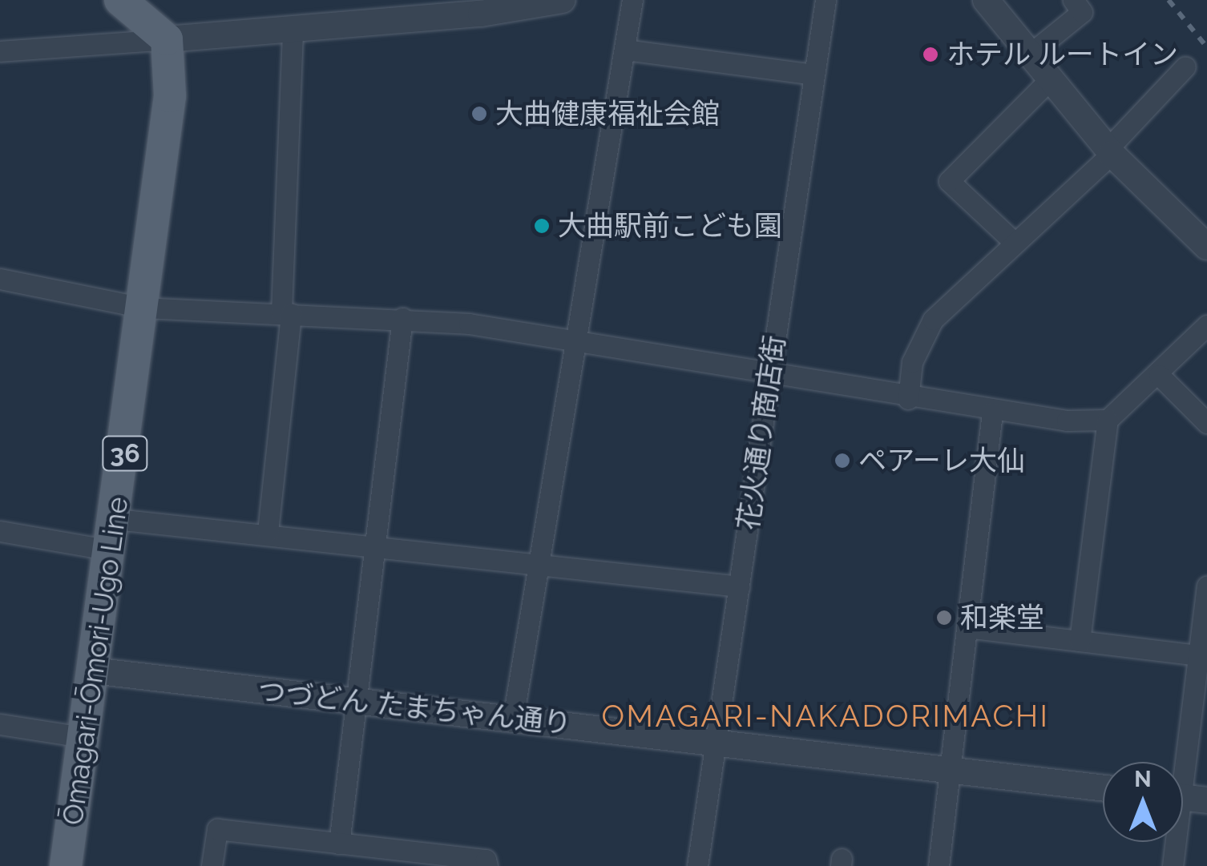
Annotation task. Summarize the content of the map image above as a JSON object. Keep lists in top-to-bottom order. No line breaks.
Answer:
{"streets":{"main road":["36","Ōmagari-Ōmori-Ugo Line"],"street":["花火通り商店街","つづどん たまちゃん通り"]},"crossings":[["花火通り商店街","つづどん たまちゃん通り"],["Ōmagari-Ōmori-Ugo Line","つづどん たまちゃん通り"]],"districts":["OMAGARI-NAKADORIMACHI"],"places":["ホテル ルートイン","大曲健康福祉会館","大曲駅前こども園","ペアーレ大仙","和楽堂"],"north":"top"}
